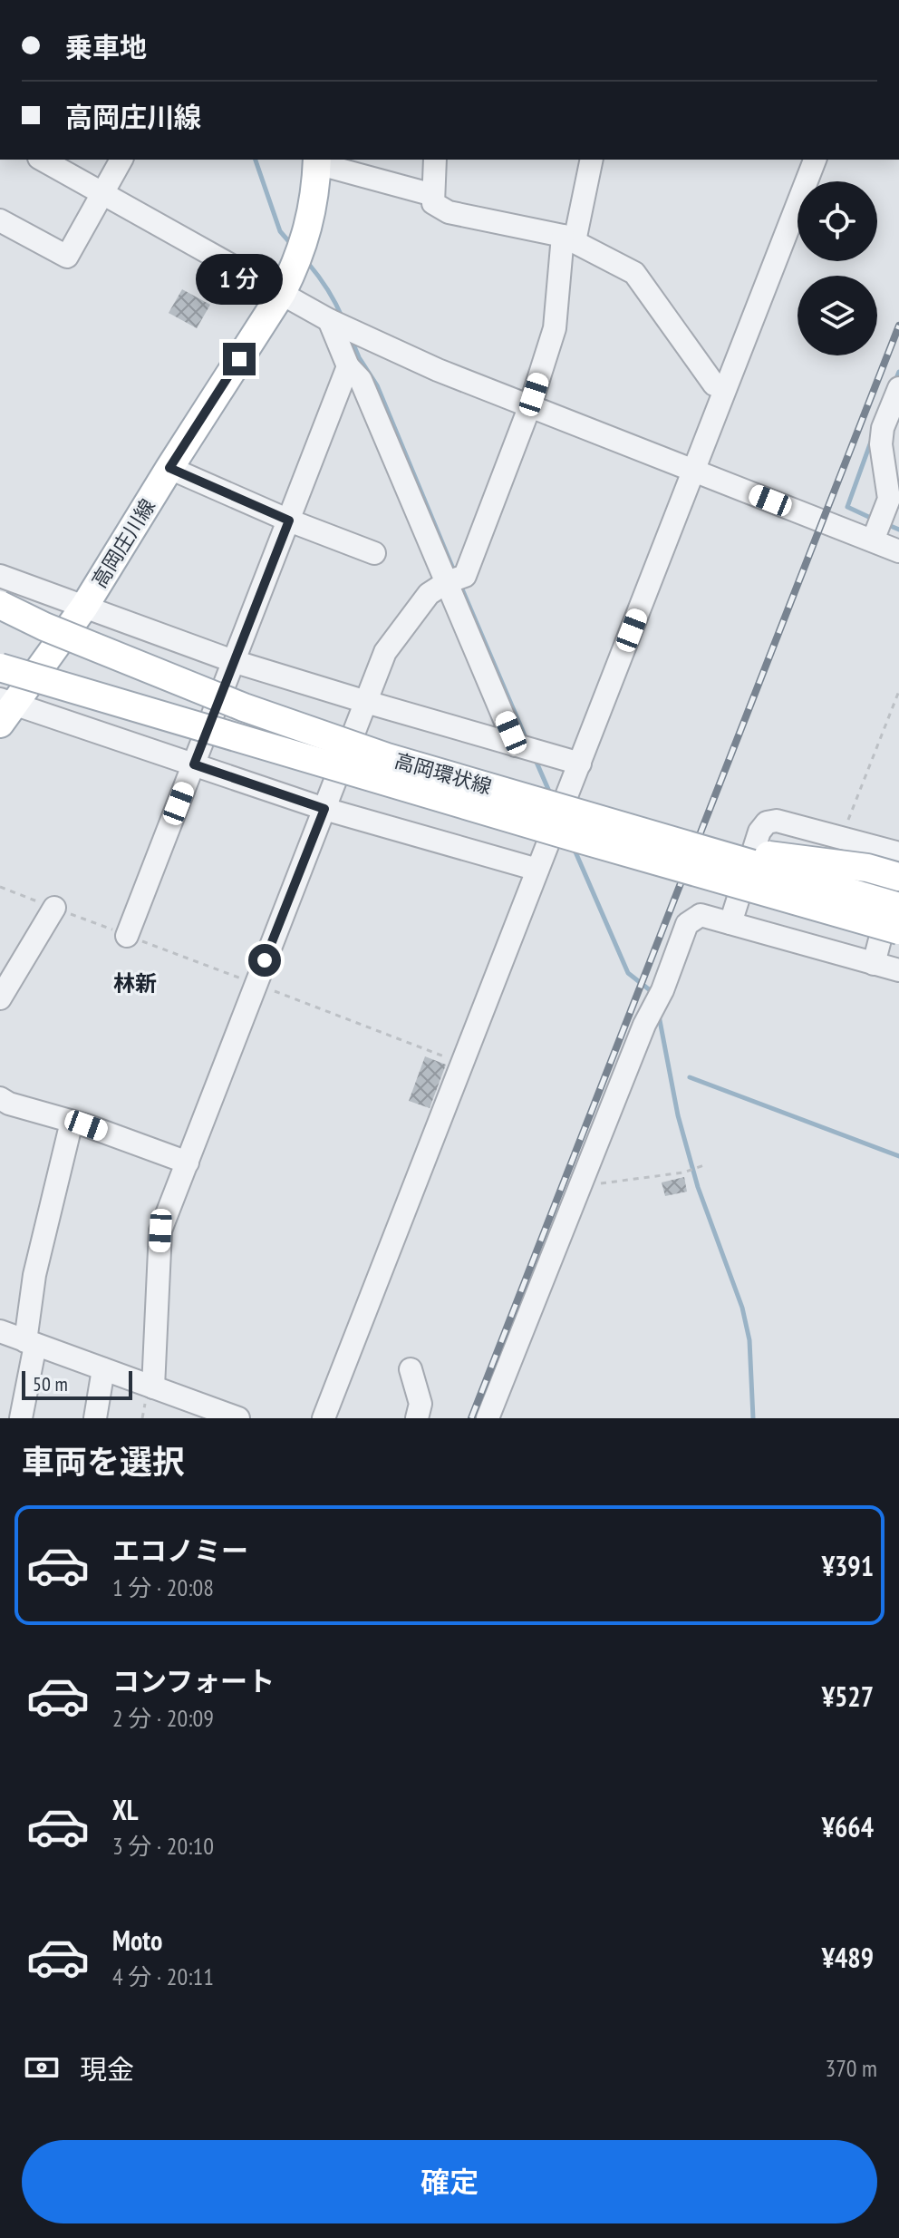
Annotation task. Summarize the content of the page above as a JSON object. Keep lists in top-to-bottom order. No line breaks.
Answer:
{"streets":{"main road":["高岡庄川線","高岡環状線"]},"districts":["林新"],"scale_bar":"50 m","page":{"banner":["乗車地","高岡庄川線"],"bubble":"1 分","scale":"50 m","heading":"車両を選択","list":[{"name":"エコノミー","note":"1 分 · 20:08","value":"¥391"},{"name":"コンフォート","note":"2 分 · 20:09","value":"¥527"},{"name":"XL","note":"3 分 · 20:10","value":"¥664"},{"name":"Moto","note":"4 分 · 20:11","value":"¥489"}],"pay":["現金","370 m"],"buttons":"確定"}}
